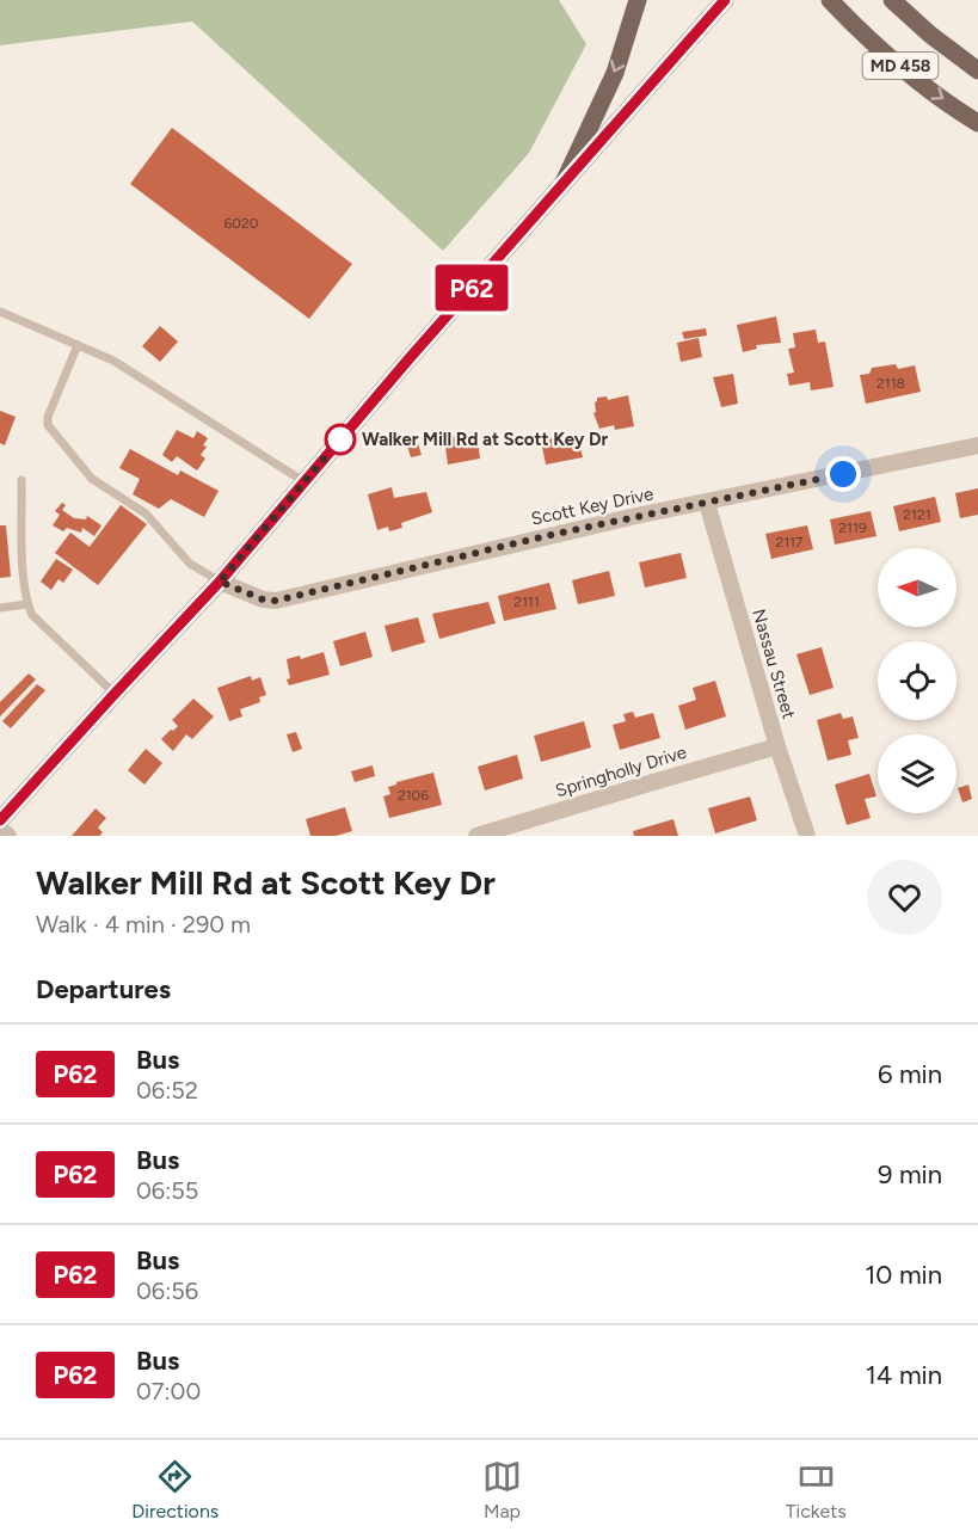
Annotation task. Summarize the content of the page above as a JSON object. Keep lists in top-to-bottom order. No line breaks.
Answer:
{"streets":{"main road":["MD 458"],"street":["Scott Key Drive","Nassau Street","Springholly Drive"]},"crossings":[["Scott Key Drive","Nassau Street"],["Nassau Street","Springholly Drive"]],"places":["Walker Mill Rd at Scott Key Dr"],"lines":["bus line P62"],"house_numbers":["6020","2118","2121","2119","2117","2111","2106"],"north":"left","page":{"on_map":"P62","heading":[["Walker Mill Rd at Scott Key Dr","Walk · 4 min · 290 m"],"Departures"],"list":[{"mark":"P62","name":"Bus","note":"06:52","value":"6 min"},{"mark":"P62","name":"Bus","note":"06:55","value":"9 min"},{"mark":"P62","name":"Bus","note":"06:56","value":"10 min"},{"mark":"P62","name":"Bus","note":"07:00","value":"14 min"}],"tabs":["Directions","Map","Tickets"]}}
